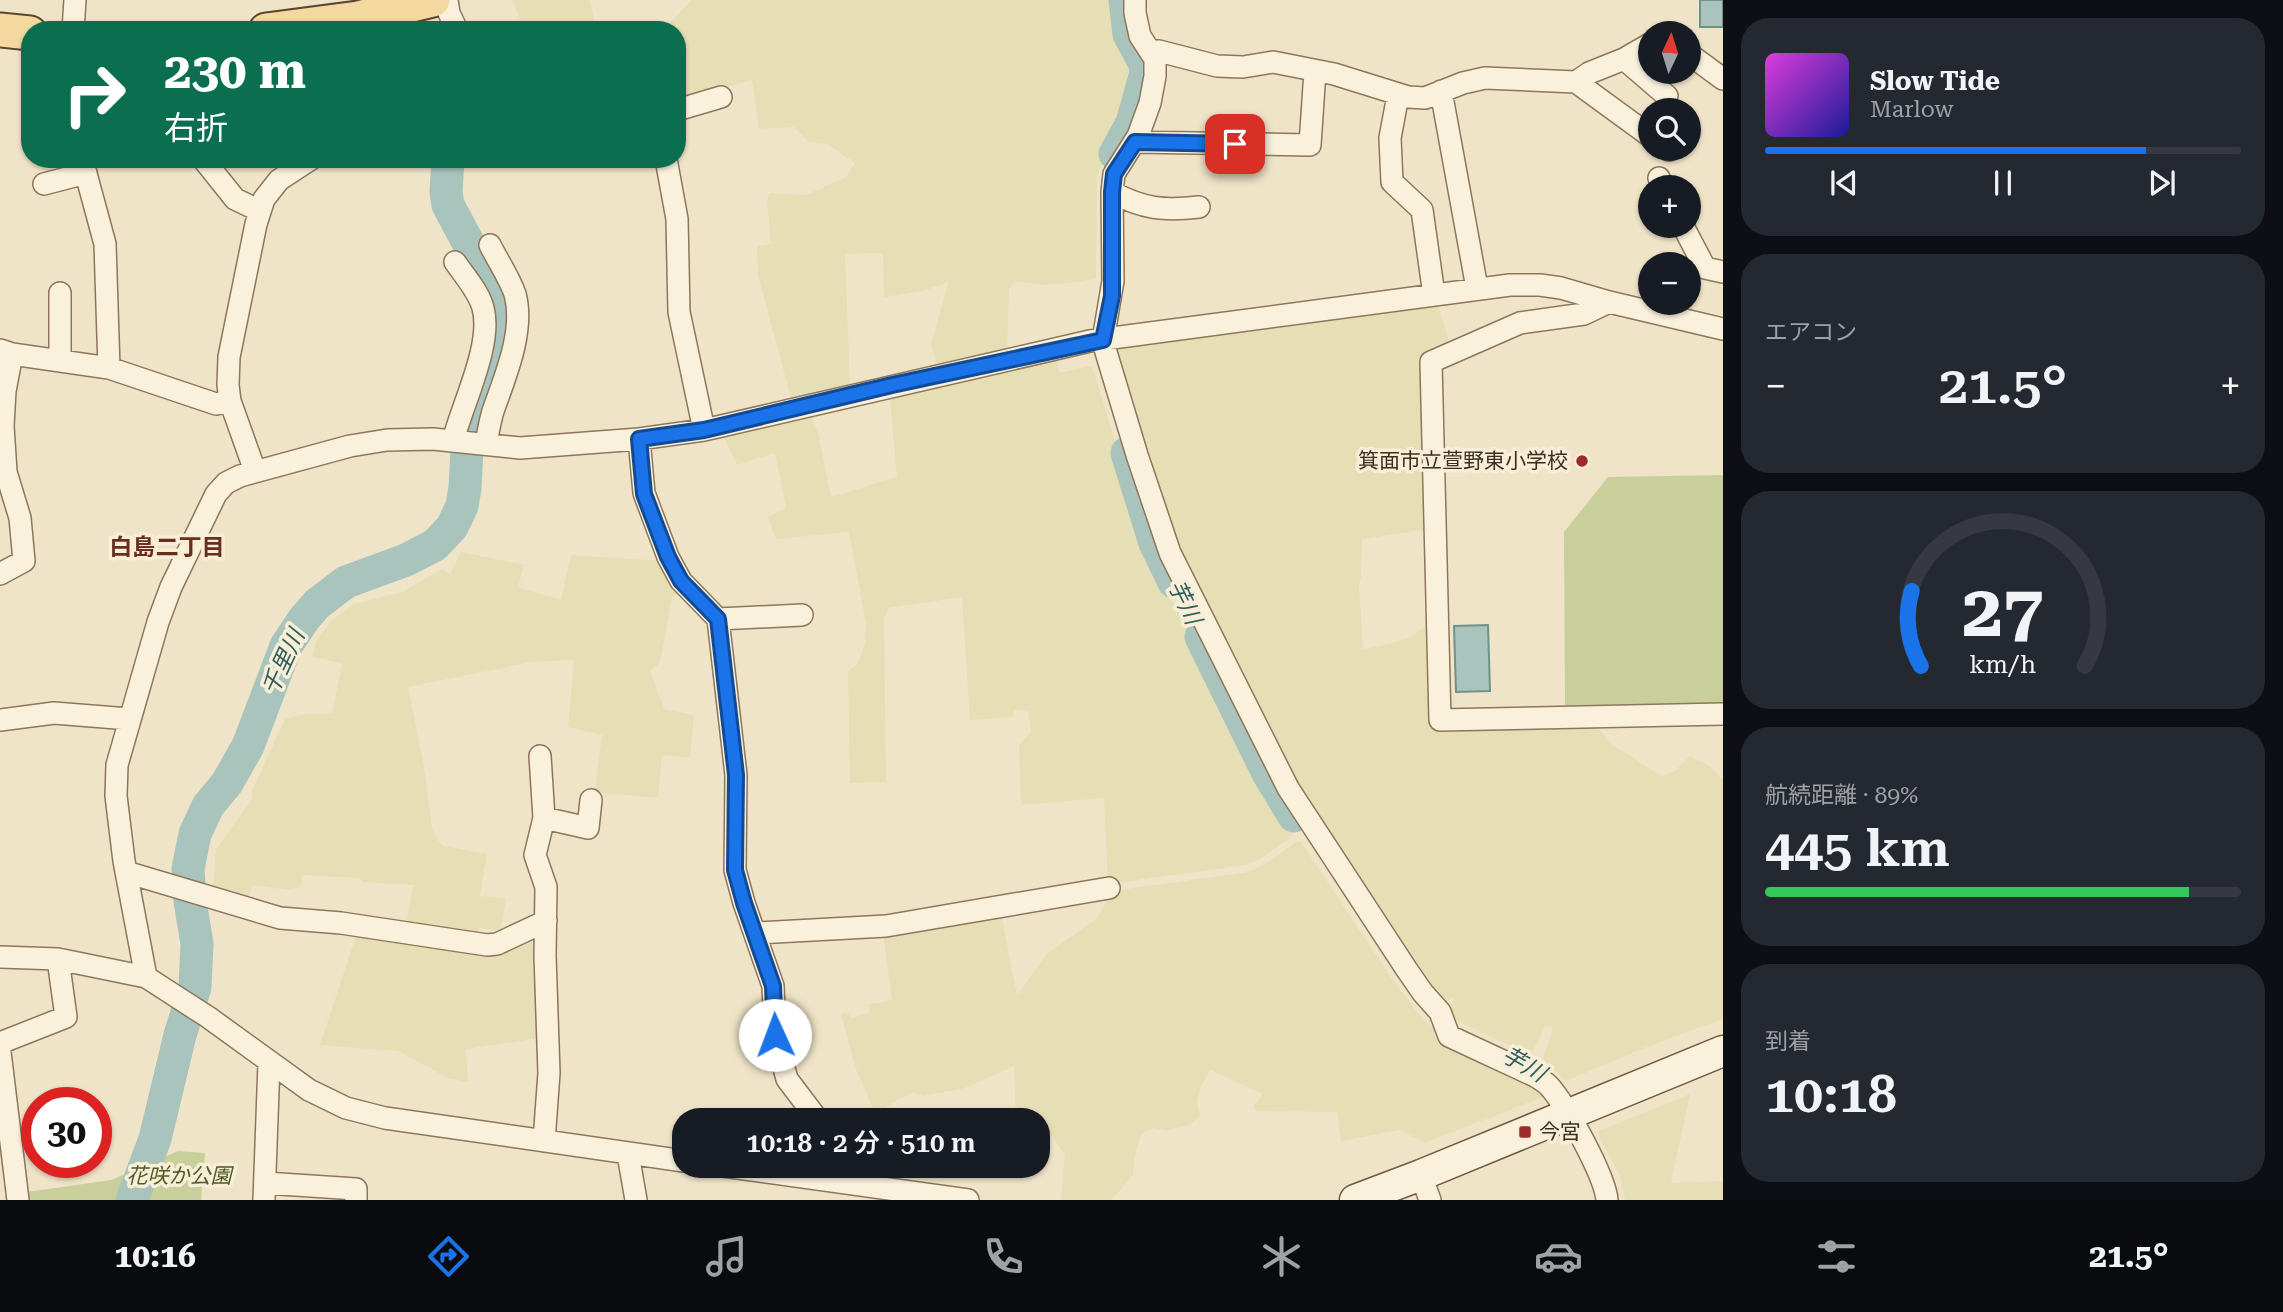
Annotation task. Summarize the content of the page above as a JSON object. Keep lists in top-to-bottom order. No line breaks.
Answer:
{"districts":["白島二丁目"],"water":["芋川","千里川"],"parks":["花咲か公園"],"places":{"other":["箕面市立萱野東小学校"],"transit":["今宮"]},"north":"top","page":{"map_buttons":["+","−"],"turn":["230 m","右折"],"song":["Slow Tide","Marlow"],"tile":["エアコン",["航続距離 · 89%","445 km"],["到着","10:18"]],"heat":["−","21.5°","+"],"limit":"30","trip":"10:18 · 2 分 · 510 m","tabs":["10:16","21.5°"],"gauge":["27","km/h"]}}
